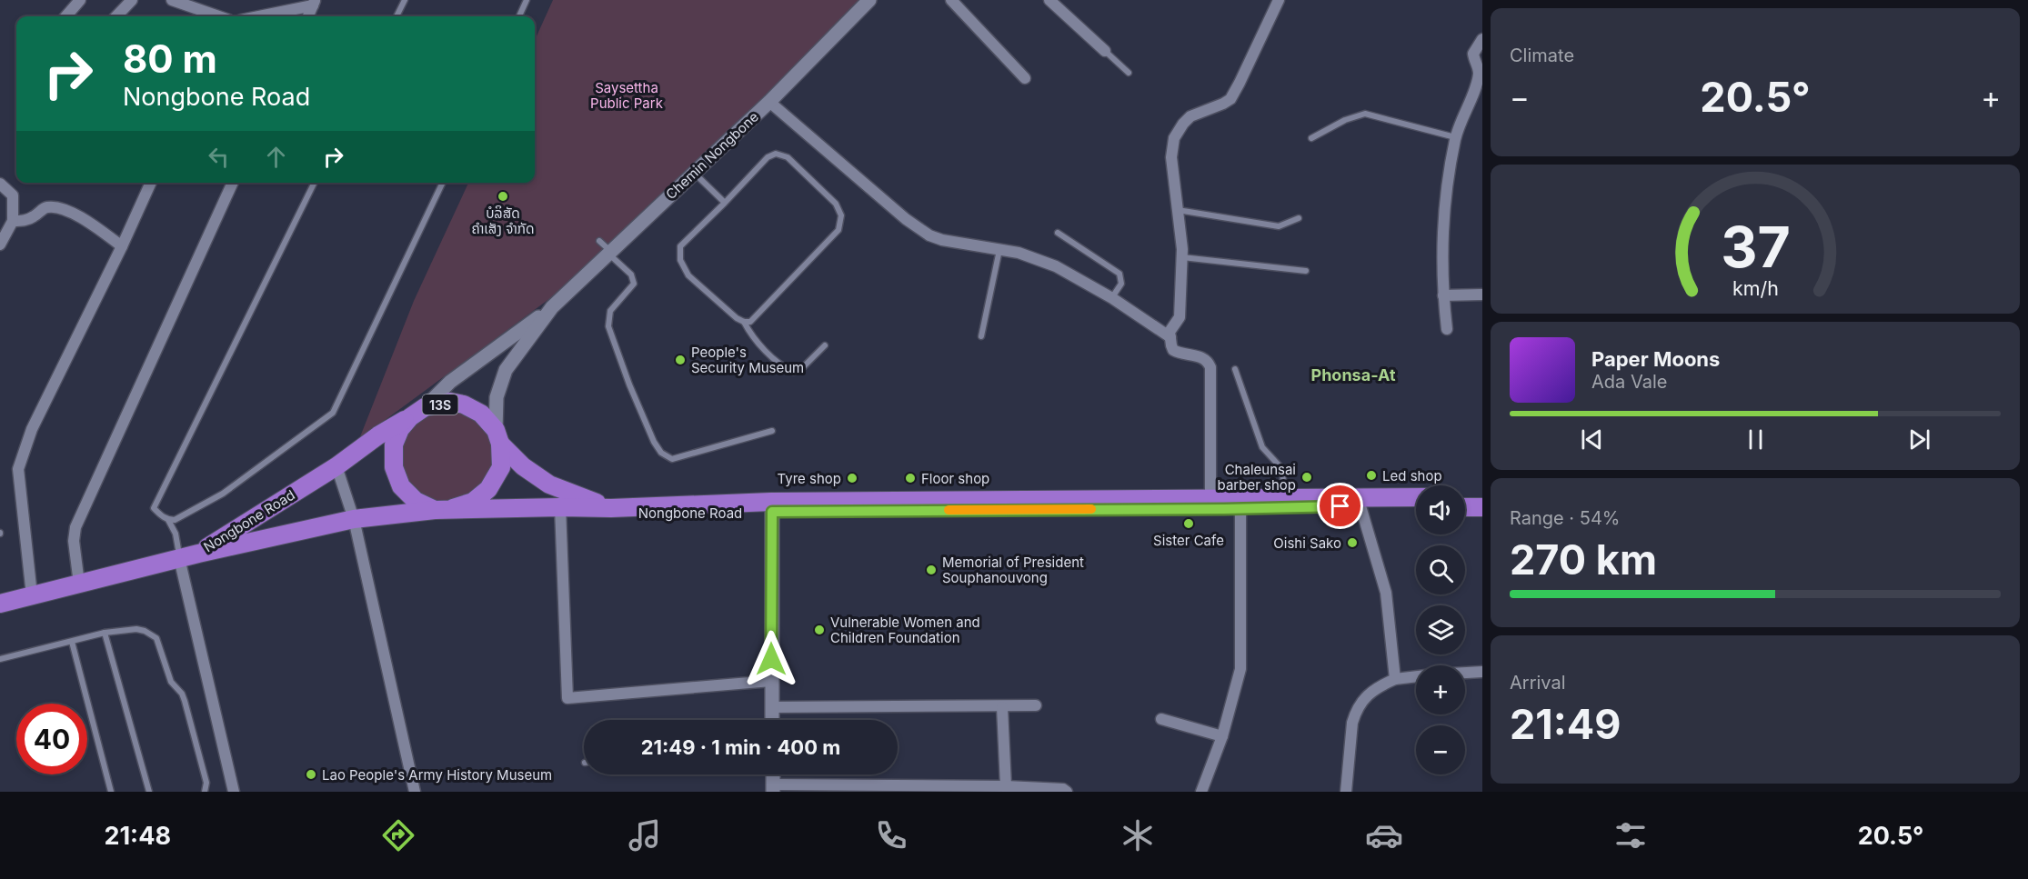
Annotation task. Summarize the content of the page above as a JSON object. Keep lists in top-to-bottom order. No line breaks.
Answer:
{"streets":{"highway":["13S","Nongbone Road"],"street":["Chemin Nongbone"]},"crossings":[["Chemin Nongbone","Nongbone Road"]],"districts":["Phonsa-At"],"parks":["Saysettha Public Park"],"places":["ບໍລິສັດ ຄຳເສັງ ຈຳກັດ","People's Security Museum","Led shop","Chaleunsai barber shop","Tyre shop","Floor shop","Sister Cafe","Oishi Sako","Memorial of President Souphanouvong","Vulnerable Women and Children Foundation","Lao People's Army History Museum"],"page":{"tile":["Climate",["Range · 54%","270 km"],["Arrival","21:49"]],"turn":["80 m","Nongbone Road"],"heat":["−","20.5°","+"],"song":["Paper Moons","Ada Vale"],"map_buttons":["+","−"],"limit":"40","trip":"21:49 · 1 min · 400 m","tabs":["21:48","20.5°"],"gauge":["37","km/h"]}}
